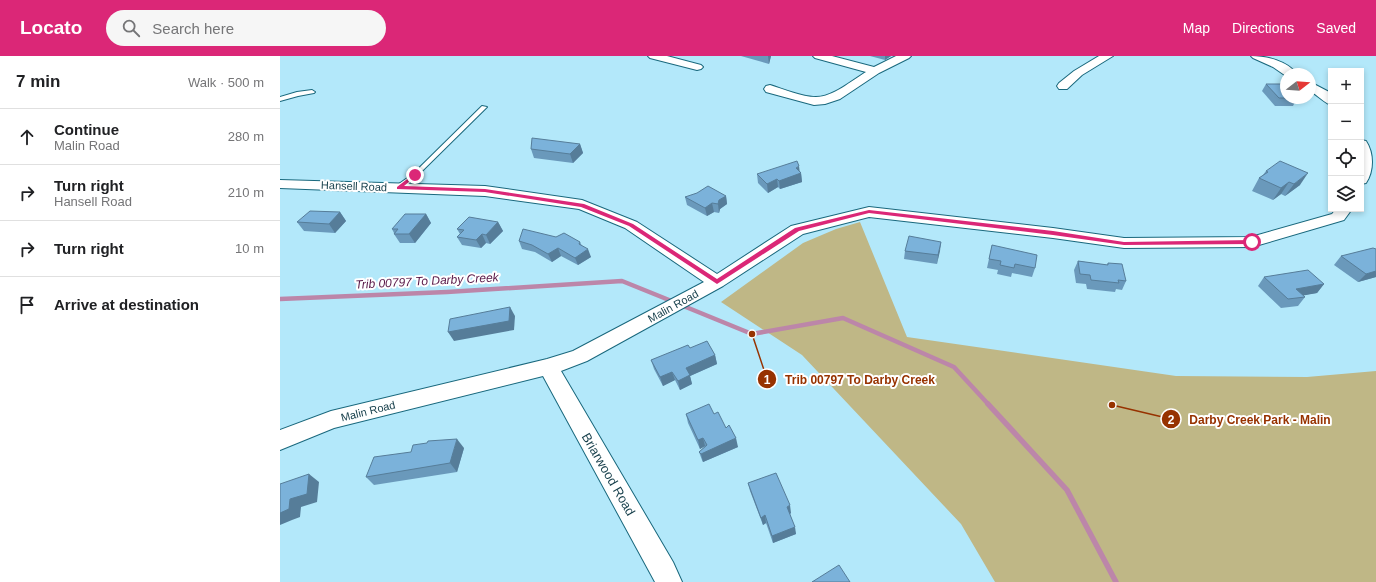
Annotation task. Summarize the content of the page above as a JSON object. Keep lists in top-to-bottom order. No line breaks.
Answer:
{"streets":{"street":["Hansell Road","Malin Road","Briarwood Road"]},"crossings":[["Hansell Road","Malin Road"],["Malin Road","Briarwood Road"]],"water":["Trib 00797 To Darby Creek"],"places":["Trib 00797 To Darby Creek","Darby Creek Park - Malin"],"north":"right","page":{"header":"Locato","search":"Search here","nav":["Map","Directions","Saved"],"heading":["7 min","Walk · 500 m"],"map_buttons":["+","−"],"list":[["Continue","Malin Road","280 m"],["Turn right","Hansell Road","210 m"],["Turn right","10 m"],"Arrive at destination"]}}
